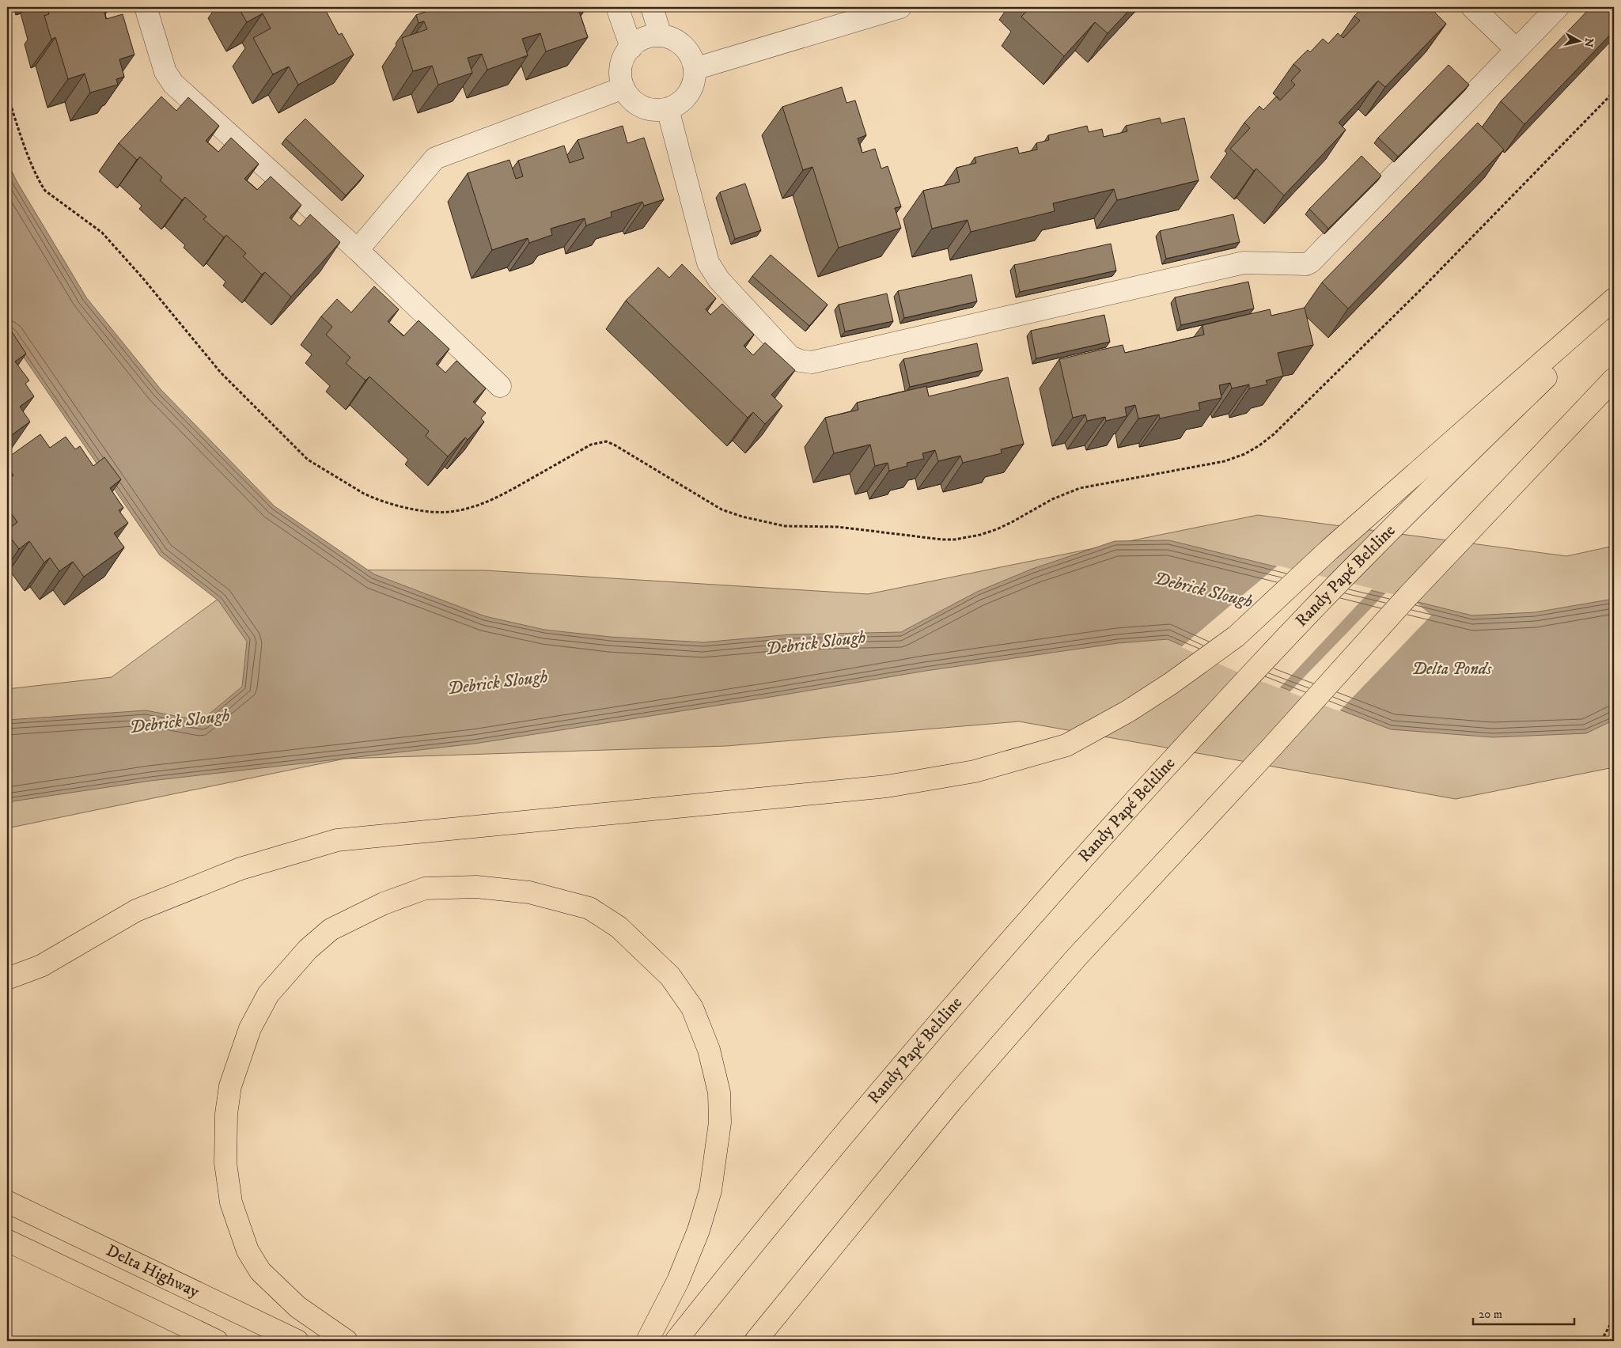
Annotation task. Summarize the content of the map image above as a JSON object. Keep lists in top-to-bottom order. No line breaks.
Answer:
{"streets":{"highway":["Randy Papé Beltline","Delta Highway"]},"water":["Debrick Slough"],"parks":["Delta Ponds"],"scale_bar":"20 m","north":"right"}
